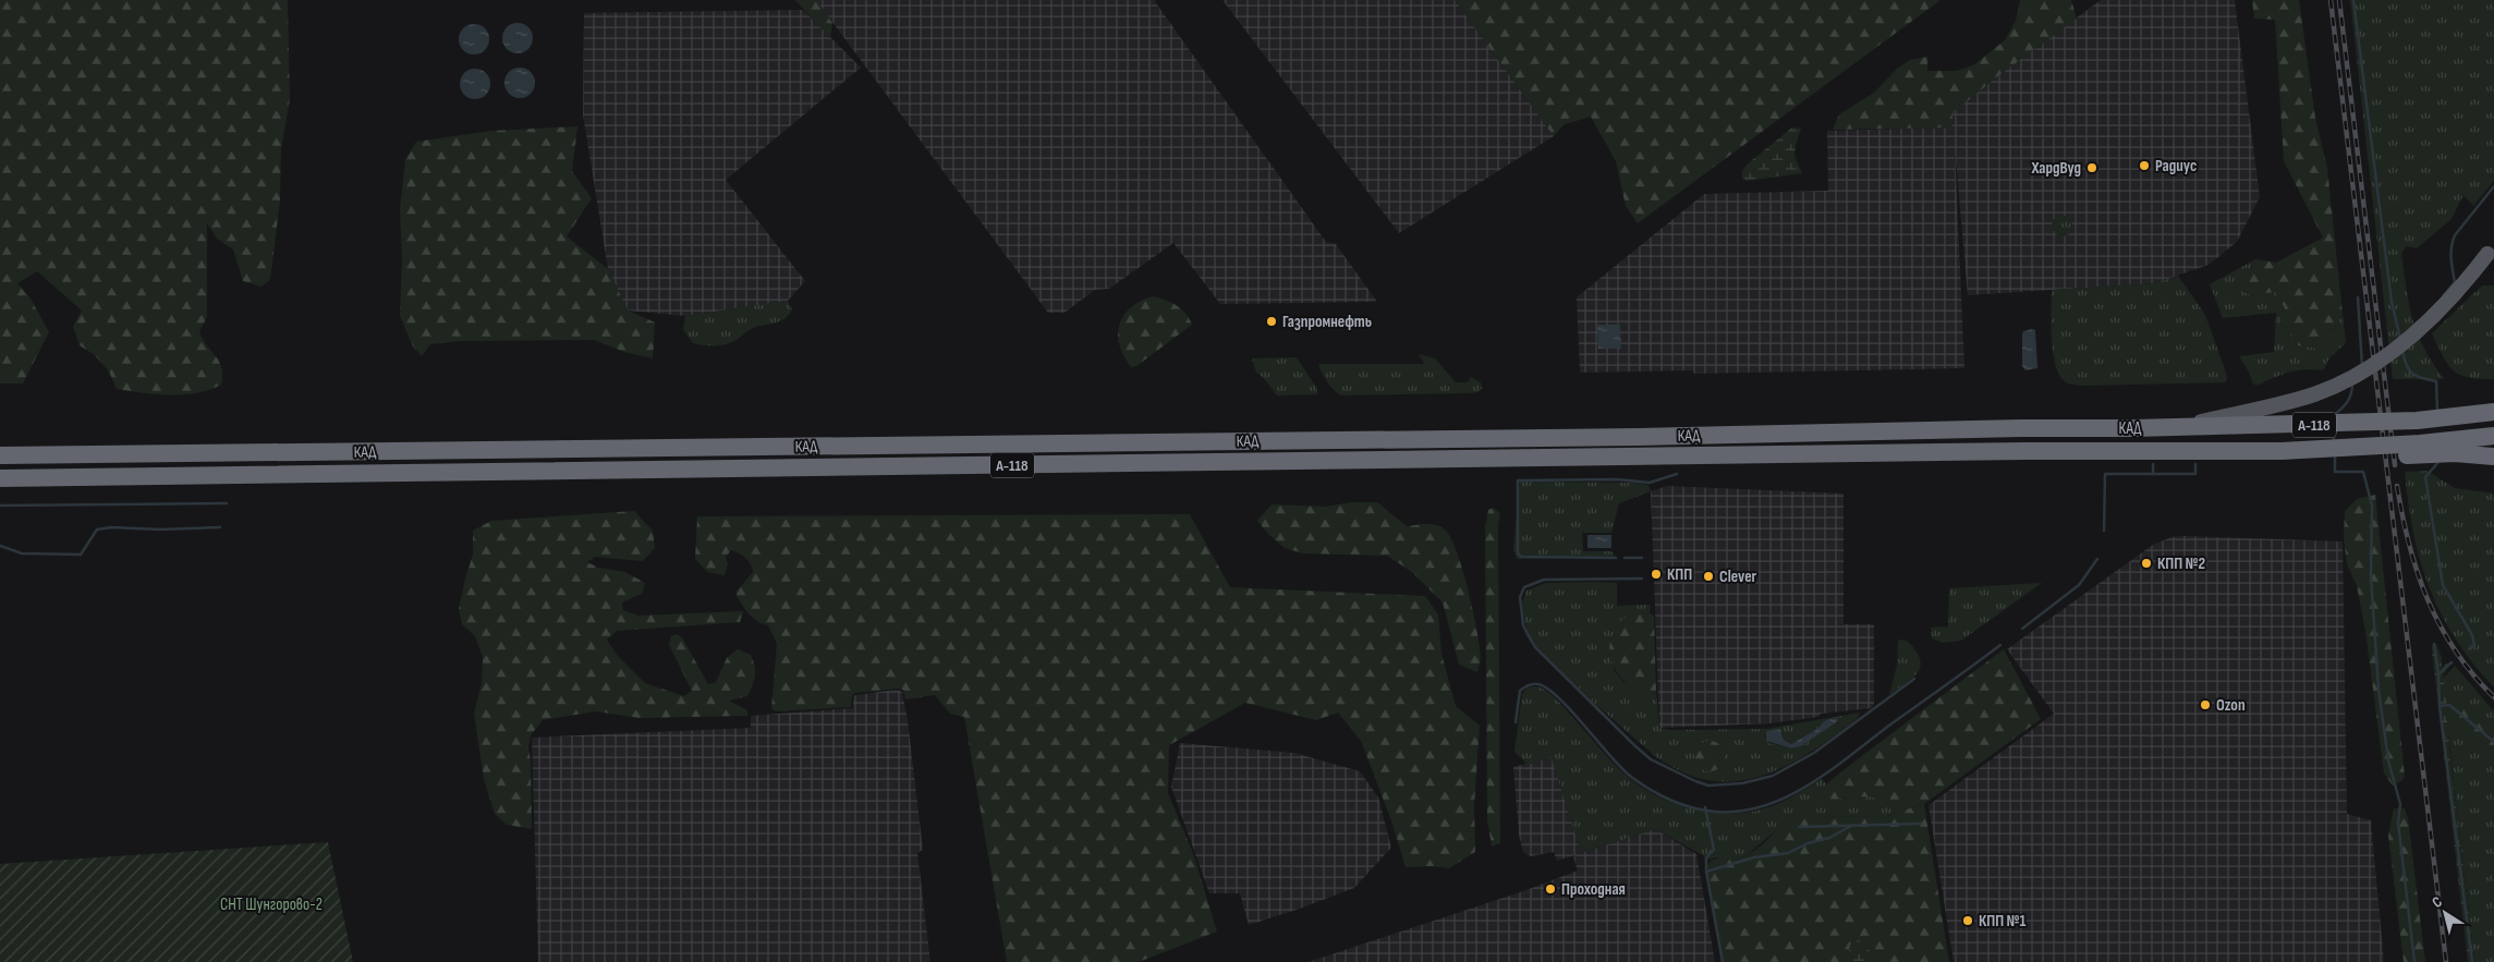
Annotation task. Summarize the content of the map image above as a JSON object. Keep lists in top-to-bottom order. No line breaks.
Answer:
{"streets":{"highway":["А-118","КАД"]},"parks":["СНТ Шунгорово-2"],"places":["Радиус","ХардВуд","Газпромнефть","КПП №2","КПП","Clever","Ozon","Проходная","КПП №1"],"north":"top left"}
